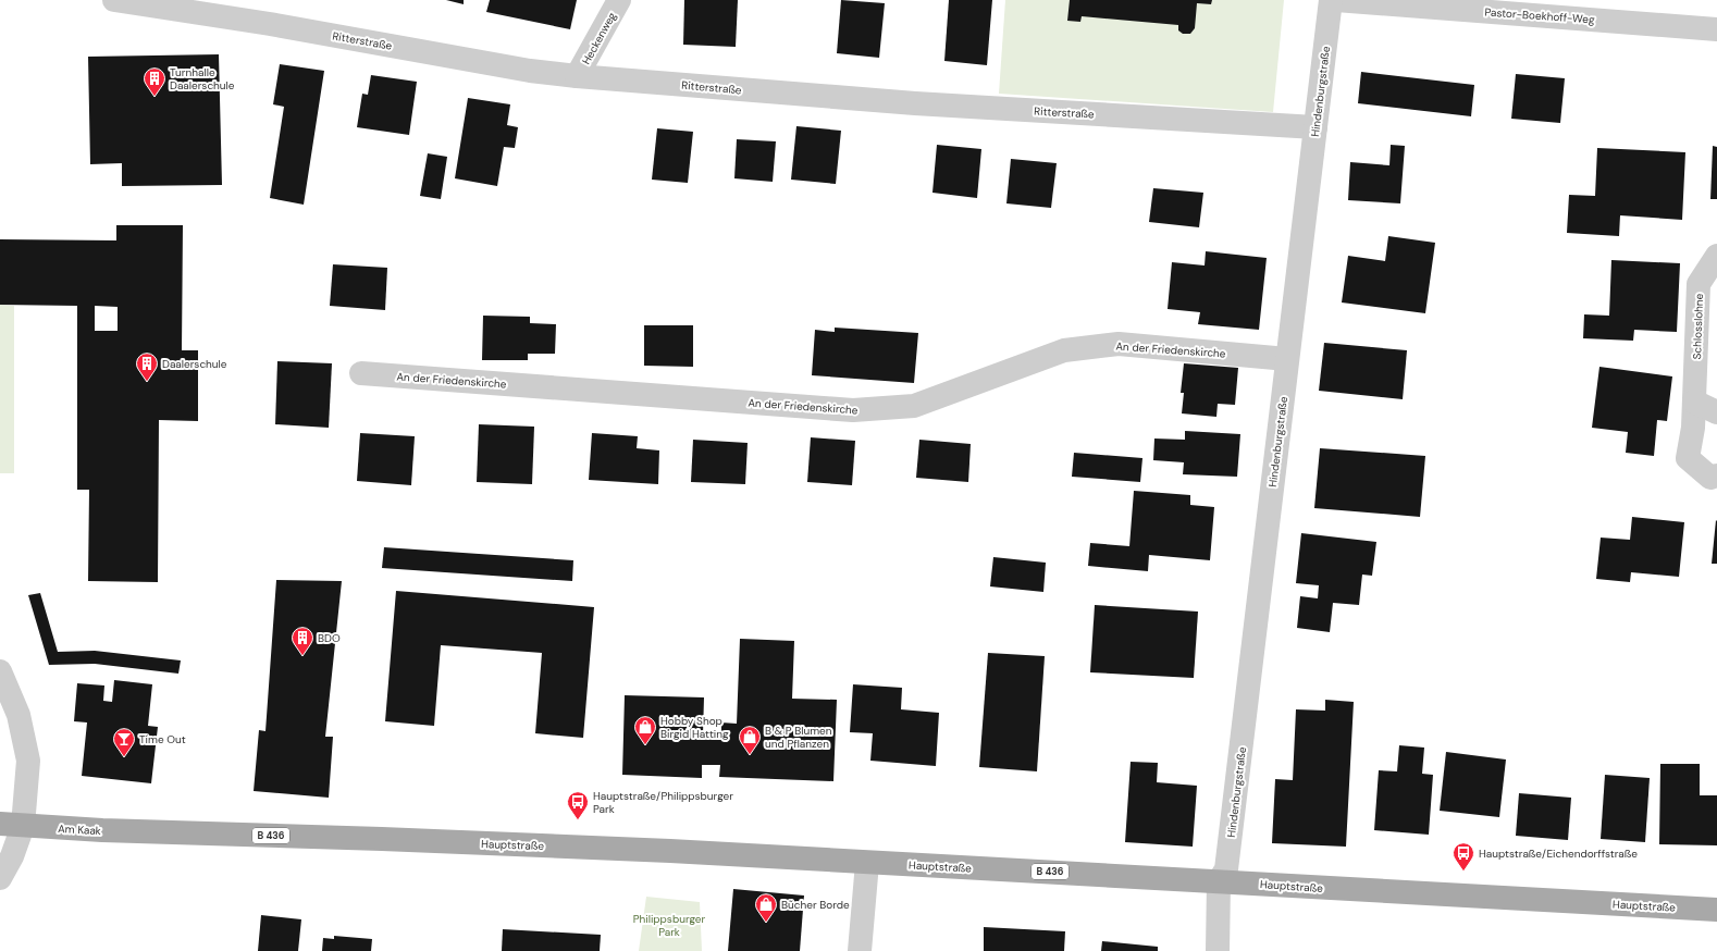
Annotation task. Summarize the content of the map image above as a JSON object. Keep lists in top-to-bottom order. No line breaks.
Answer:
{"streets":{"main road":["Am Kaak","B 436","Hauptstraße"],"street":["Pastor-Boekhoff-Weg","Heckenweg","Ritterstraße","Hindenburgstraße","Schlosslohne","An der Friedenskirche"]},"crossings":[["Heckenweg","Ritterstraße"],["Ritterstraße","Hindenburgstraße"],["Hindenburgstraße","An der Friedenskirche"],["Hindenburgstraße","Hauptstraße"],["Am Kaak","Hauptstraße"]],"parks":["Philippsburger Park"],"places":{"building":["Turnhalle Daalerschule","Daalerschule","BDO"],"shop":["Hobby Shop Birgid Hatting","B & P Blumen und Pflanzen","Bücher Borde"],"bar":["Time Out"],"bus stop":["Hauptstraße/Philippsburger Park","Hauptstraße/Eichendorffstraße"]}}
